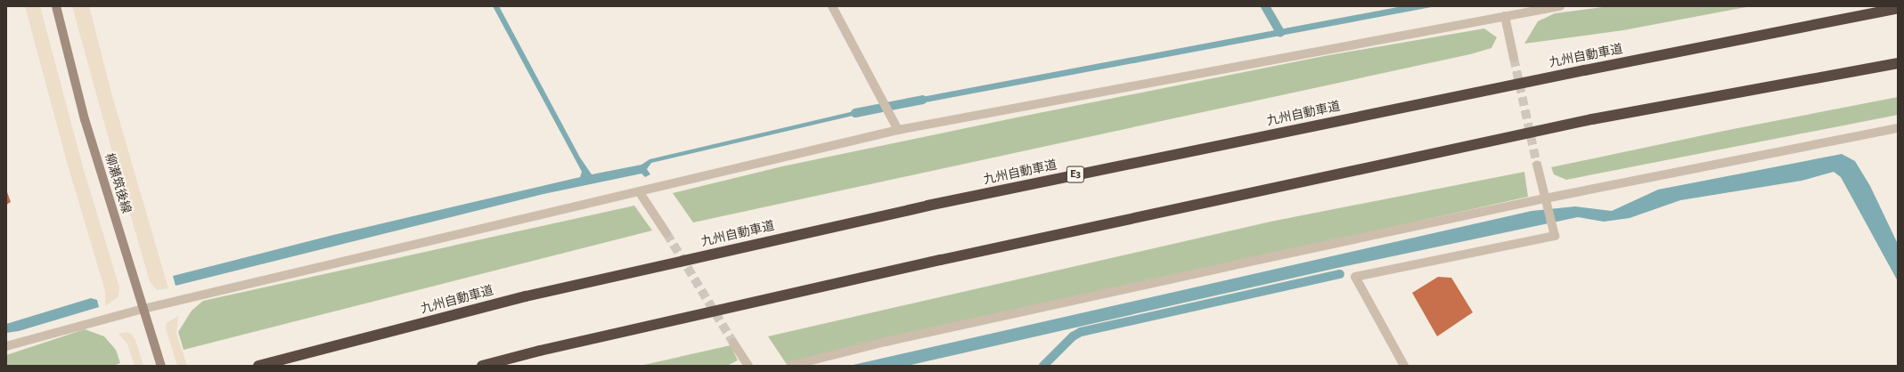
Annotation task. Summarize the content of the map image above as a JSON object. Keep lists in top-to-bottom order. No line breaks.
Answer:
{"streets":{"highway":["九州自動車道","E3"],"main road":["柳瀬筑後線"]}}
